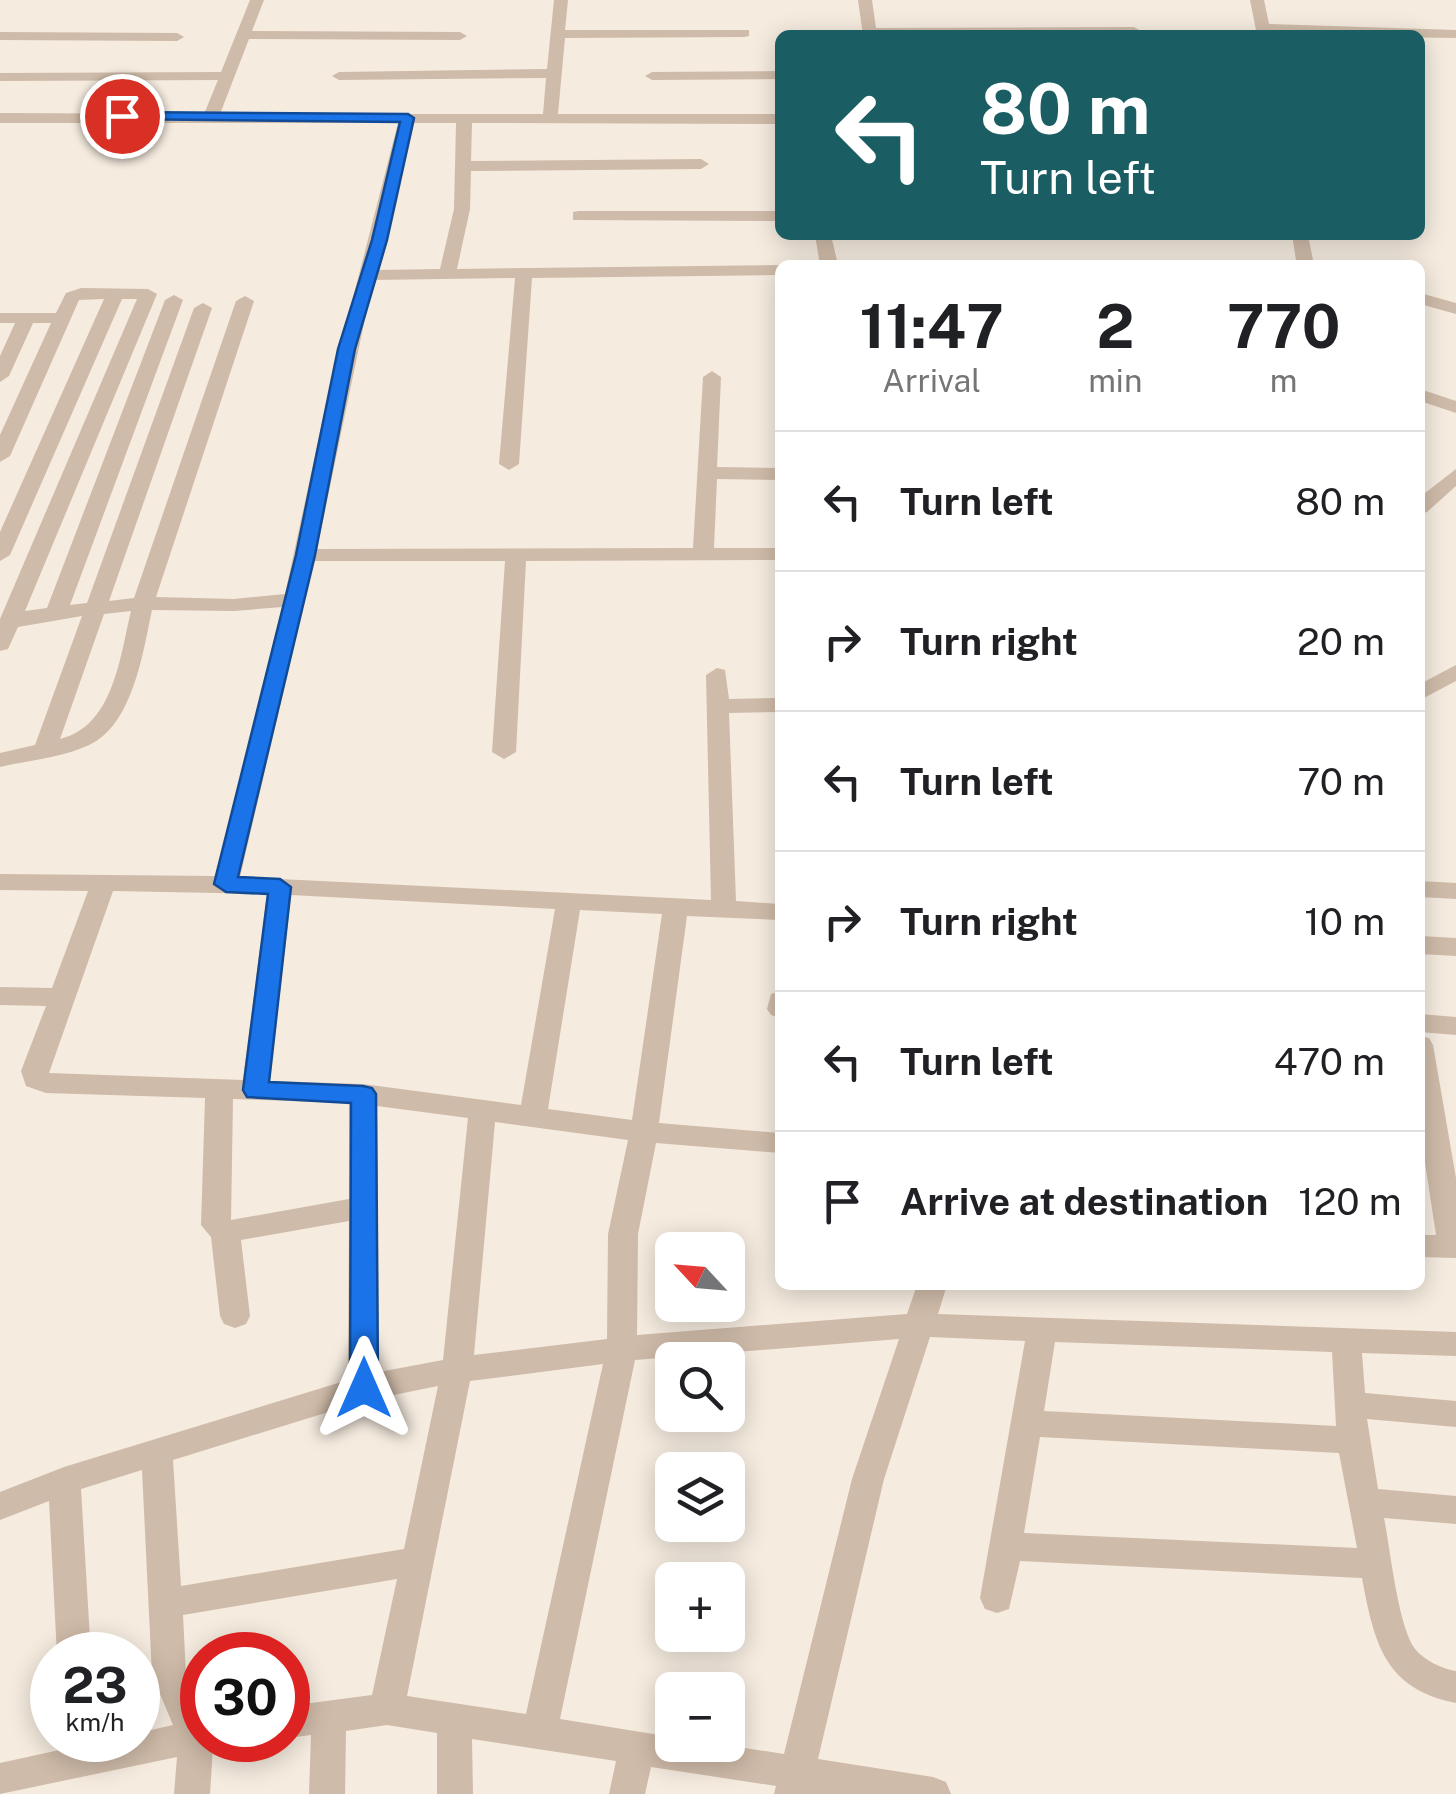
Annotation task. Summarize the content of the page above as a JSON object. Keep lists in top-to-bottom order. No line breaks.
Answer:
{"north":"top left","page":{"turn":["80 m","Turn left"],"eta":["11:47","Arrival","2","min","770","m"],"list":[{"name":"Turn left","value":"80 m"},{"name":"Turn right","value":"20 m"},{"name":"Turn left","value":"70 m"},{"name":"Turn right","value":"10 m"},{"name":"Turn left","value":"470 m"},{"name":"Arrive at destination","value":"120 m"}],"map_buttons":["+","−"],"speed":"23 km/h","limit":"30"}}
